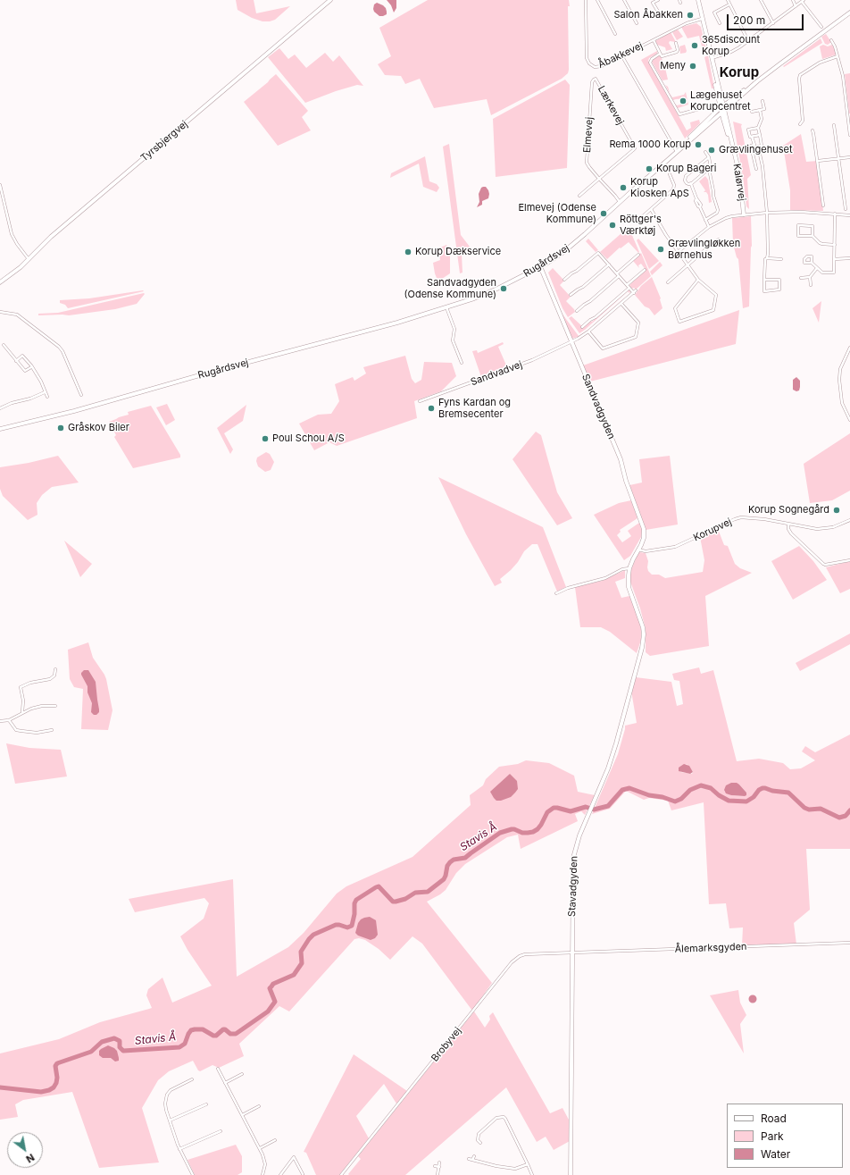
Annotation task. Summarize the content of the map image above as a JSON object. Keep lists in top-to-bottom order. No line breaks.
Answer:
{"streets":{"street":["Åbakkevej","Lærkevej","Elmevej","Tyrsbjergvej","Kalørvej","Rugårdsvej","Sandvadvej","Sandvadgyden","Korupvej","Stavadgyden","Ålemarksgyden","Brobyvej"]},"crossings":[["Åbakkevej","Kalørvej"],["Lærkevej","Elmevej"],["Elmevej","Rugårdsvej"],["Kalørvej","Rugårdsvej"],["Rugårdsvej","Sandvadgyden"],["Sandvadvej","Sandvadgyden"],["Sandvadgyden","Korupvej"],["Sandvadgyden","Stavadgyden"],["Korupvej","Stavadgyden"],["Stavadgyden","Ålemarksgyden"],["Stavadgyden","Brobyvej"],["Ålemarksgyden","Brobyvej"]],"districts":["Korup"],"water":["Stavis Å"],"places":["Salon Åbakken","365discount Korup","Meny","Lægehuset Korupcentret","Rema 1000 Korup","Grævlingehuset","Korup Bageri","Korup Kiosken ApS","Elmevej (Odense Kommune)","Röttger's Værktøj","Grævlingløkken Børnehus","Korup Dækservice","Sandvadgyden (Odense Kommune)","Fyns Kardan og Bremsecenter","Gråskov Biler","Poul Schou A/S","Korup Sognegård"],"legend":["Road","Park","Water"],"scale_bar":"200 m","north":"bottom right"}
